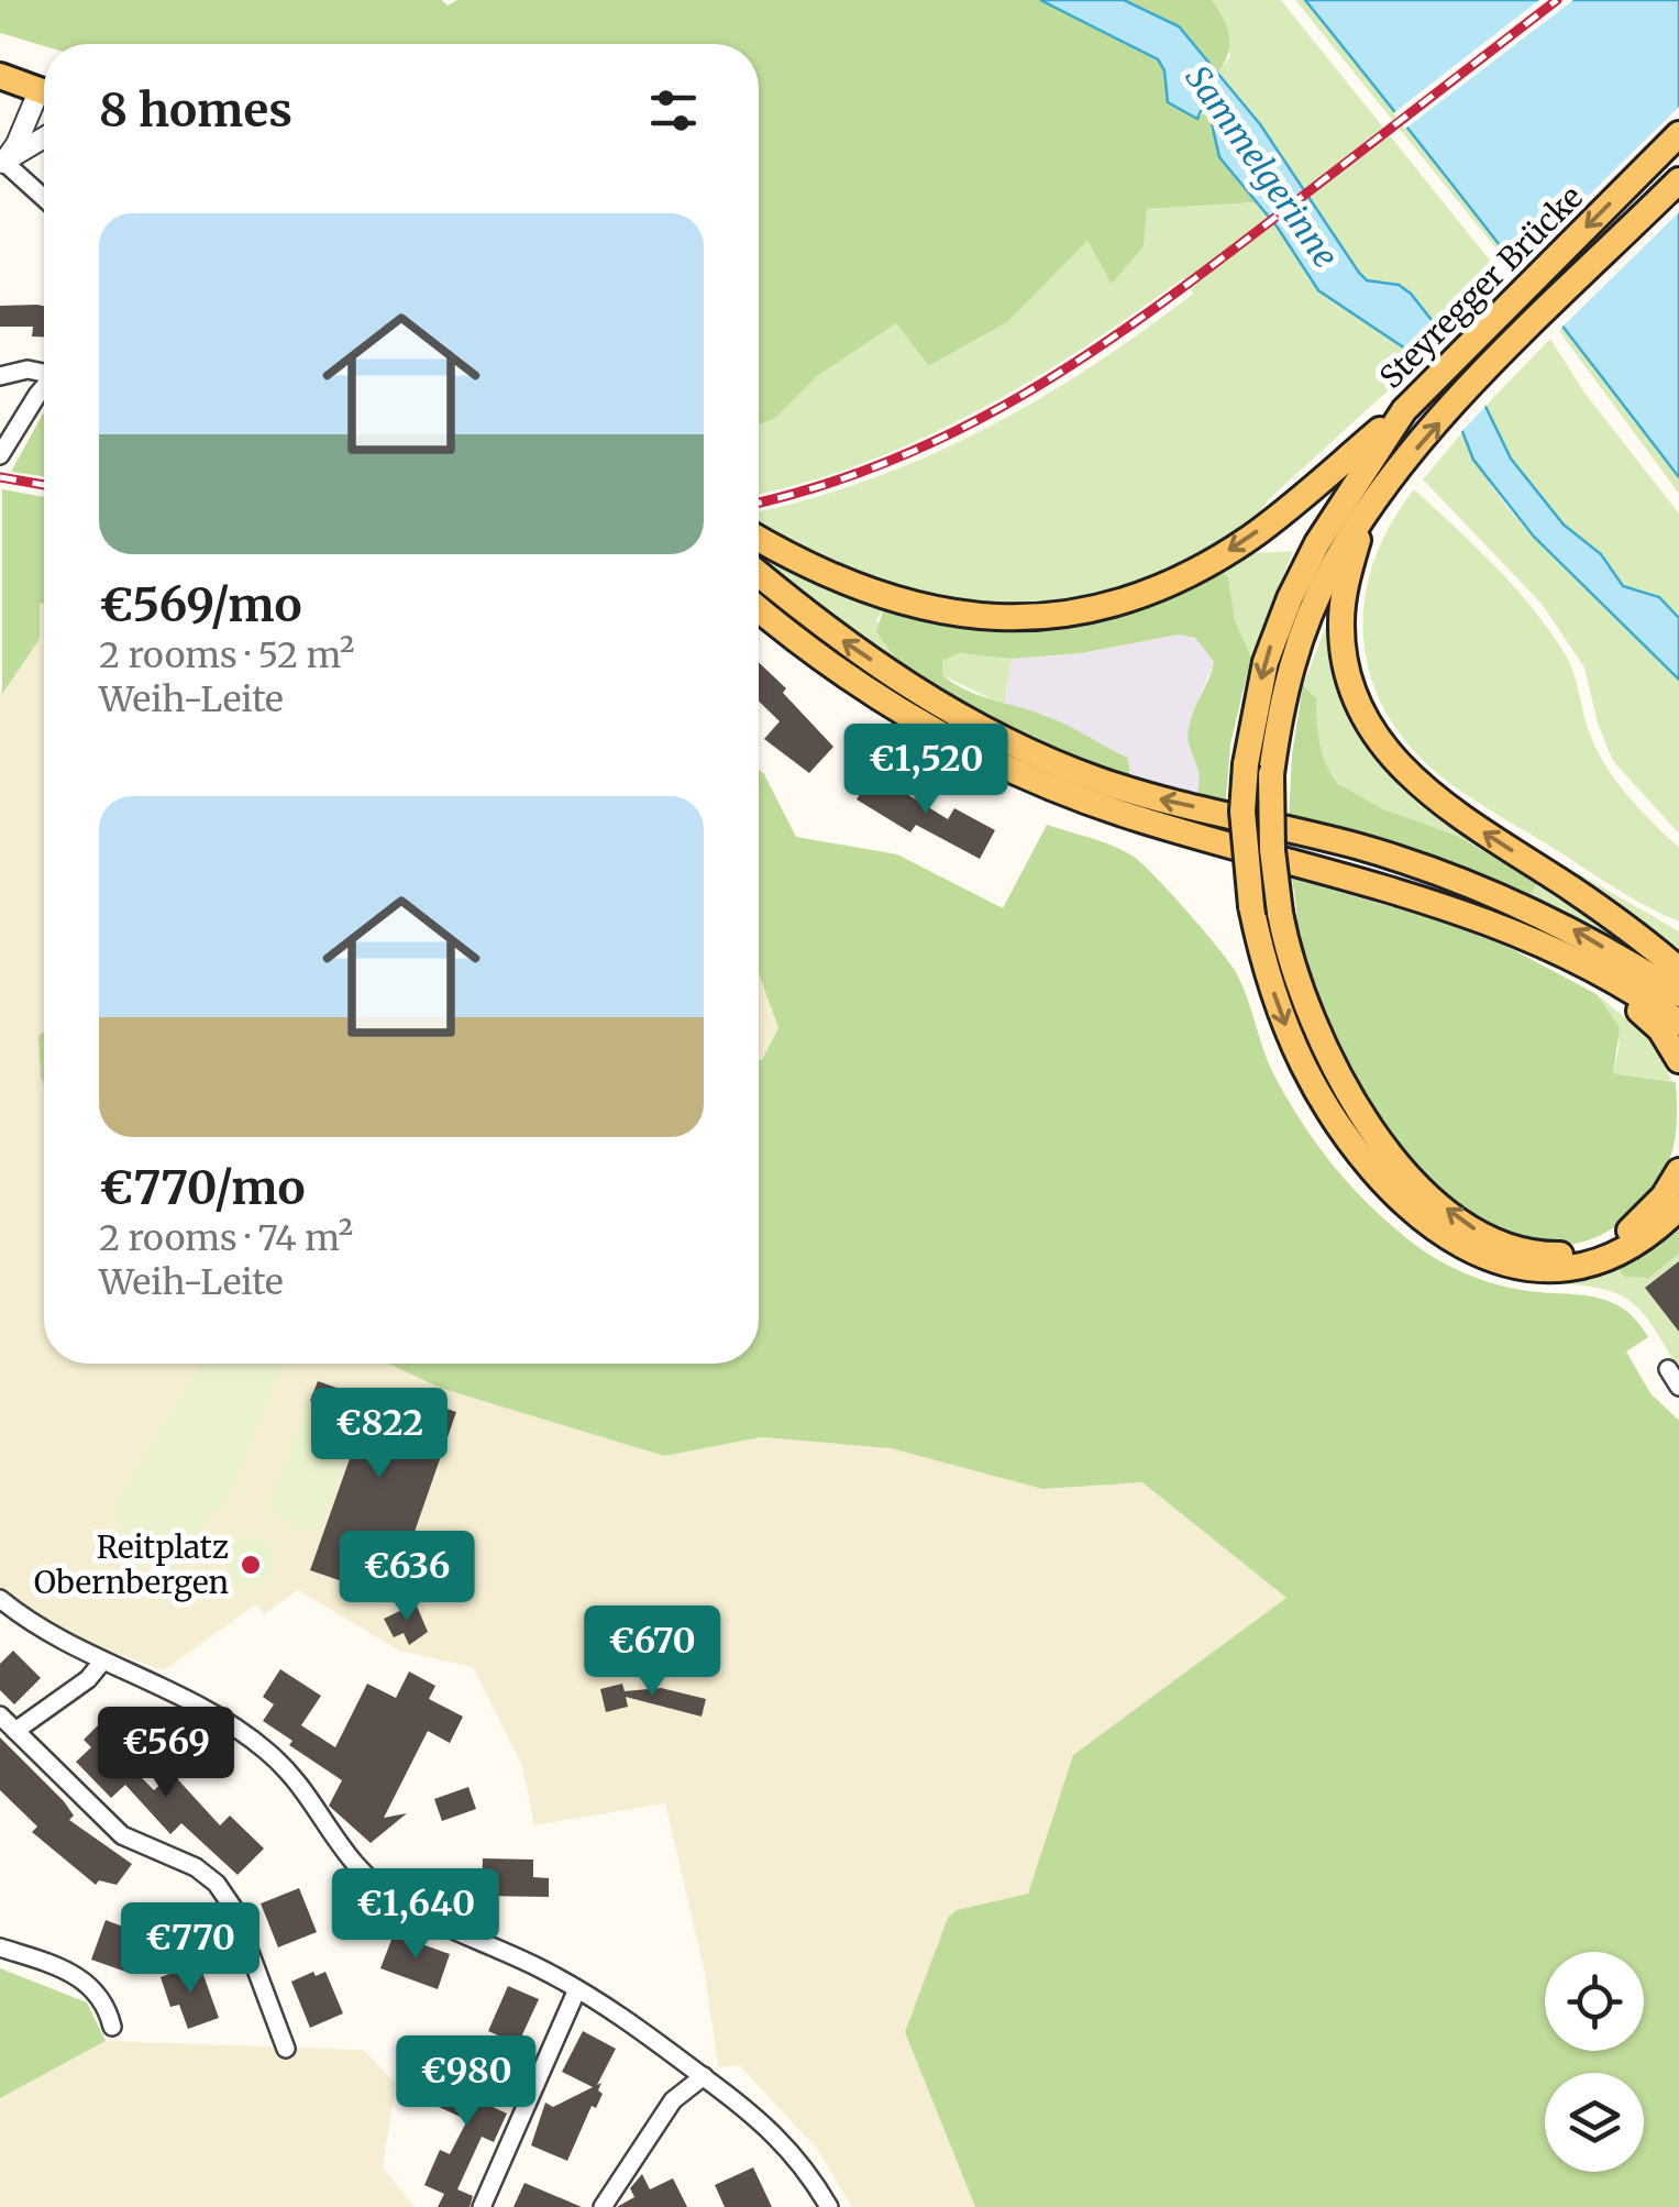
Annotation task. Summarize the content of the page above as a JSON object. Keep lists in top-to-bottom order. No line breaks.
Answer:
{"streets":{"main road":["Steyregger Brücke"]},"water":["Sammelgerinne"],"places":["Reitplatz Obernbergen"],"page":{"heading":"8 homes","list":[{"name":"€569/mo","note":"2 rooms · 52 m² · Weih-Leite"},{"name":"€770/mo","note":"2 rooms · 74 m² · Weih-Leite"}],"price":["€1,520","€822","€636","€670","€569","€1,640","€770","€980"]}}
